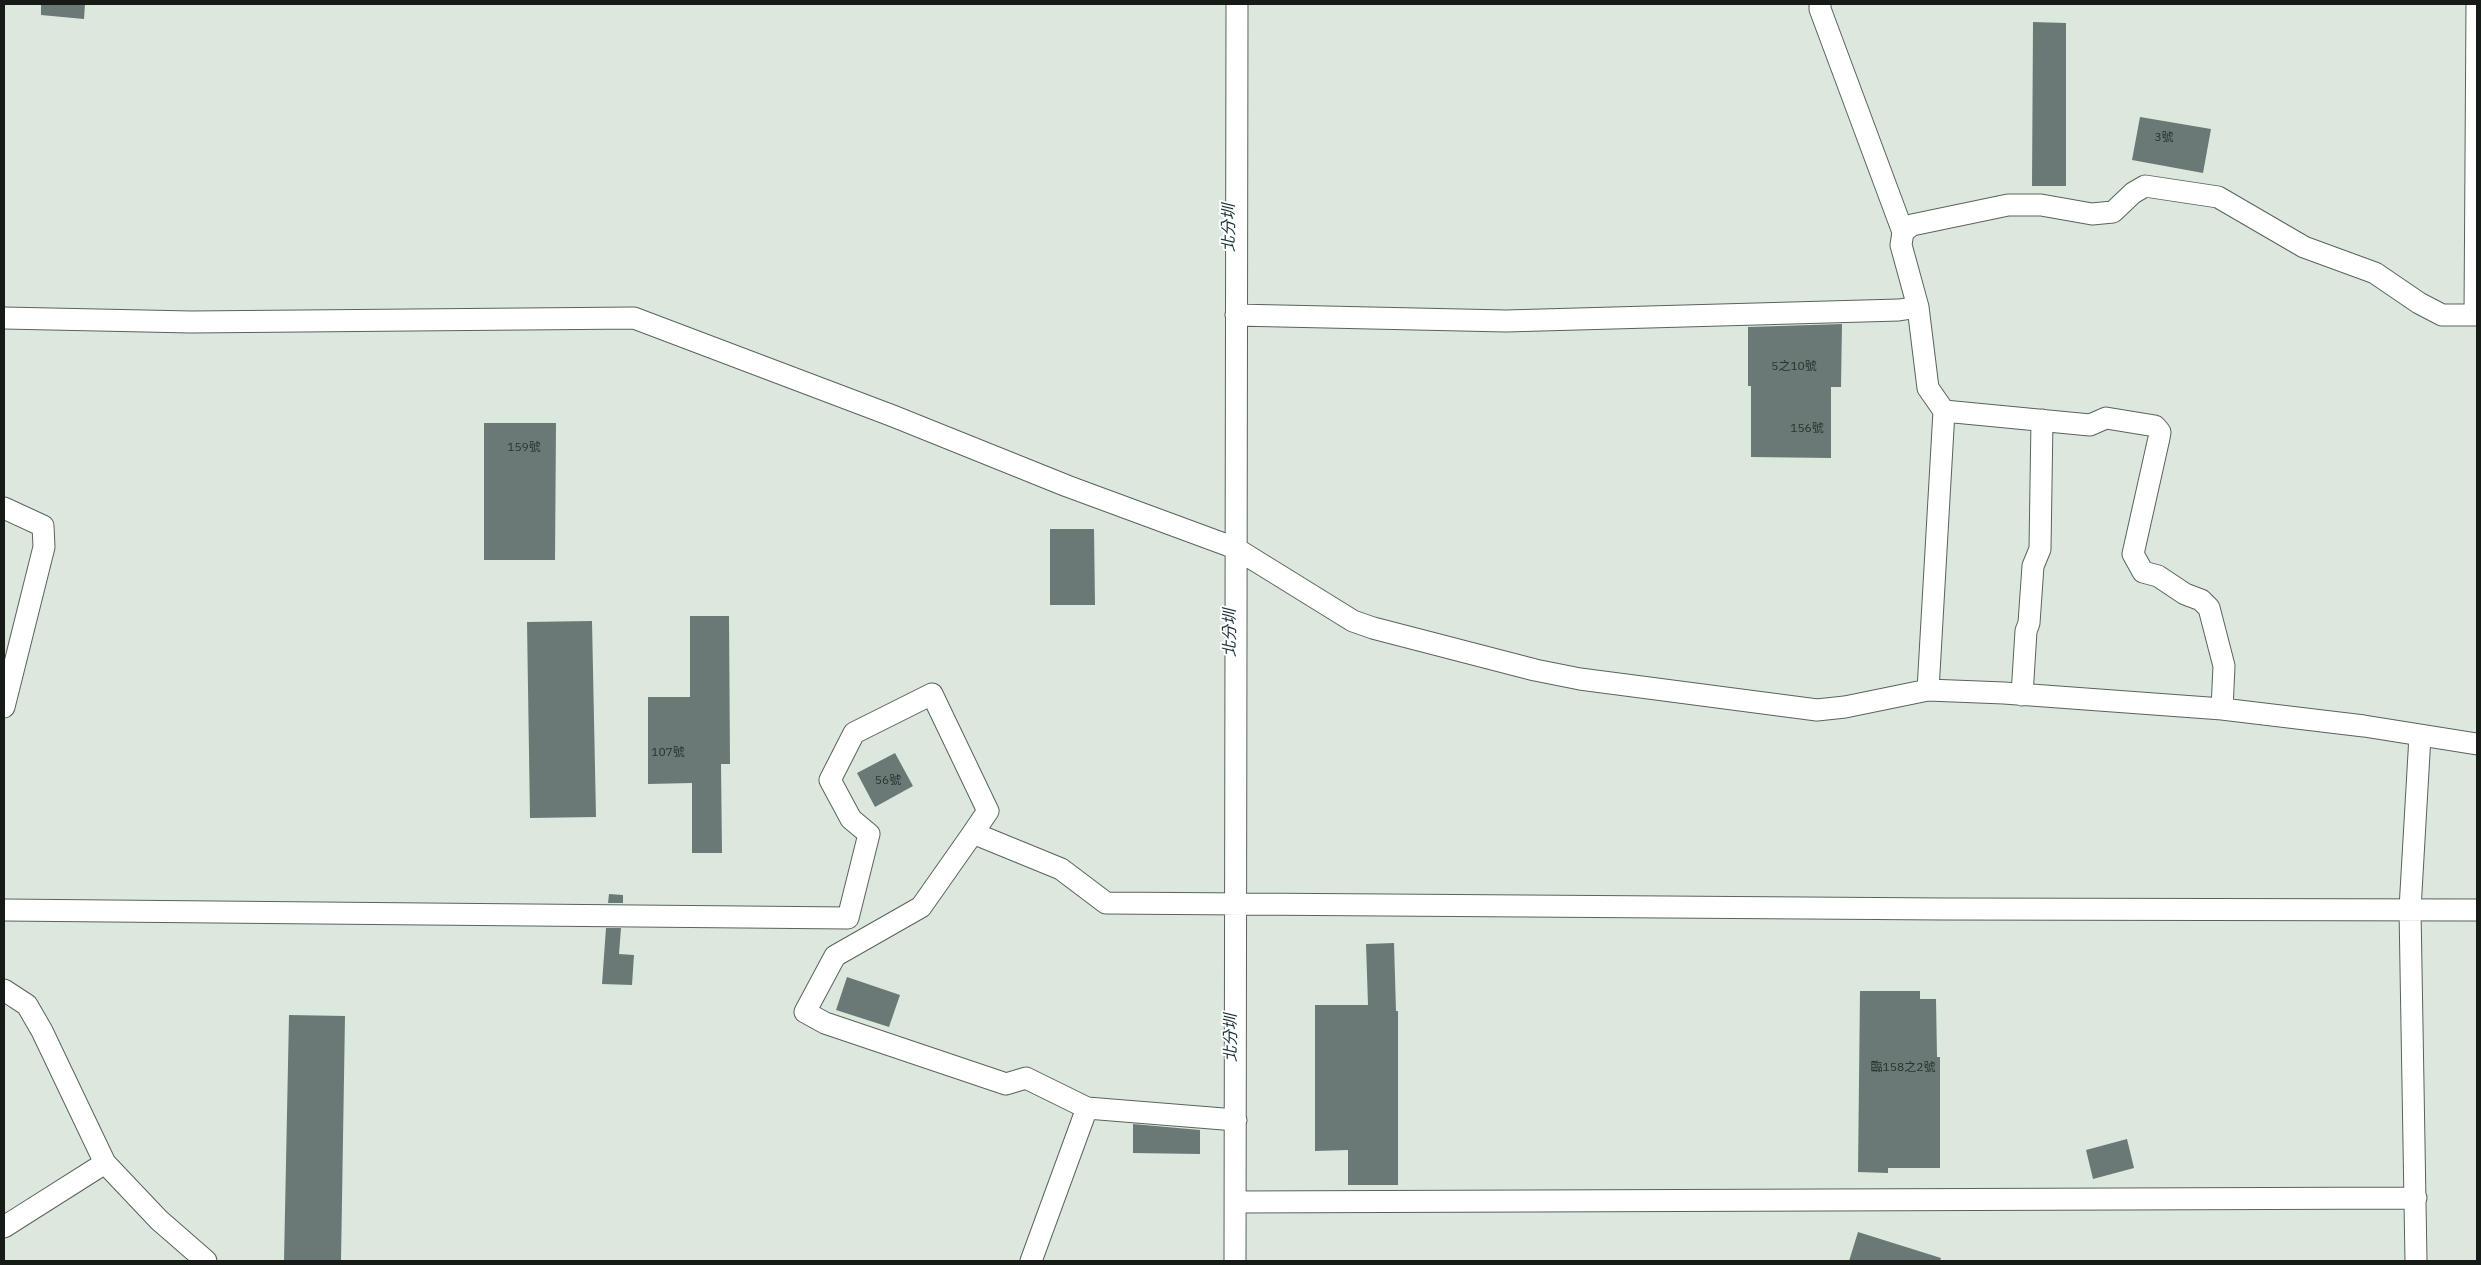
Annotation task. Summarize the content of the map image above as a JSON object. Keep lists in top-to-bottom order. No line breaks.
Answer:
{"water":["北分圳"],"house_numbers":["3號","5之10號","156號","159號","107號","56號","臨158之2號"]}
